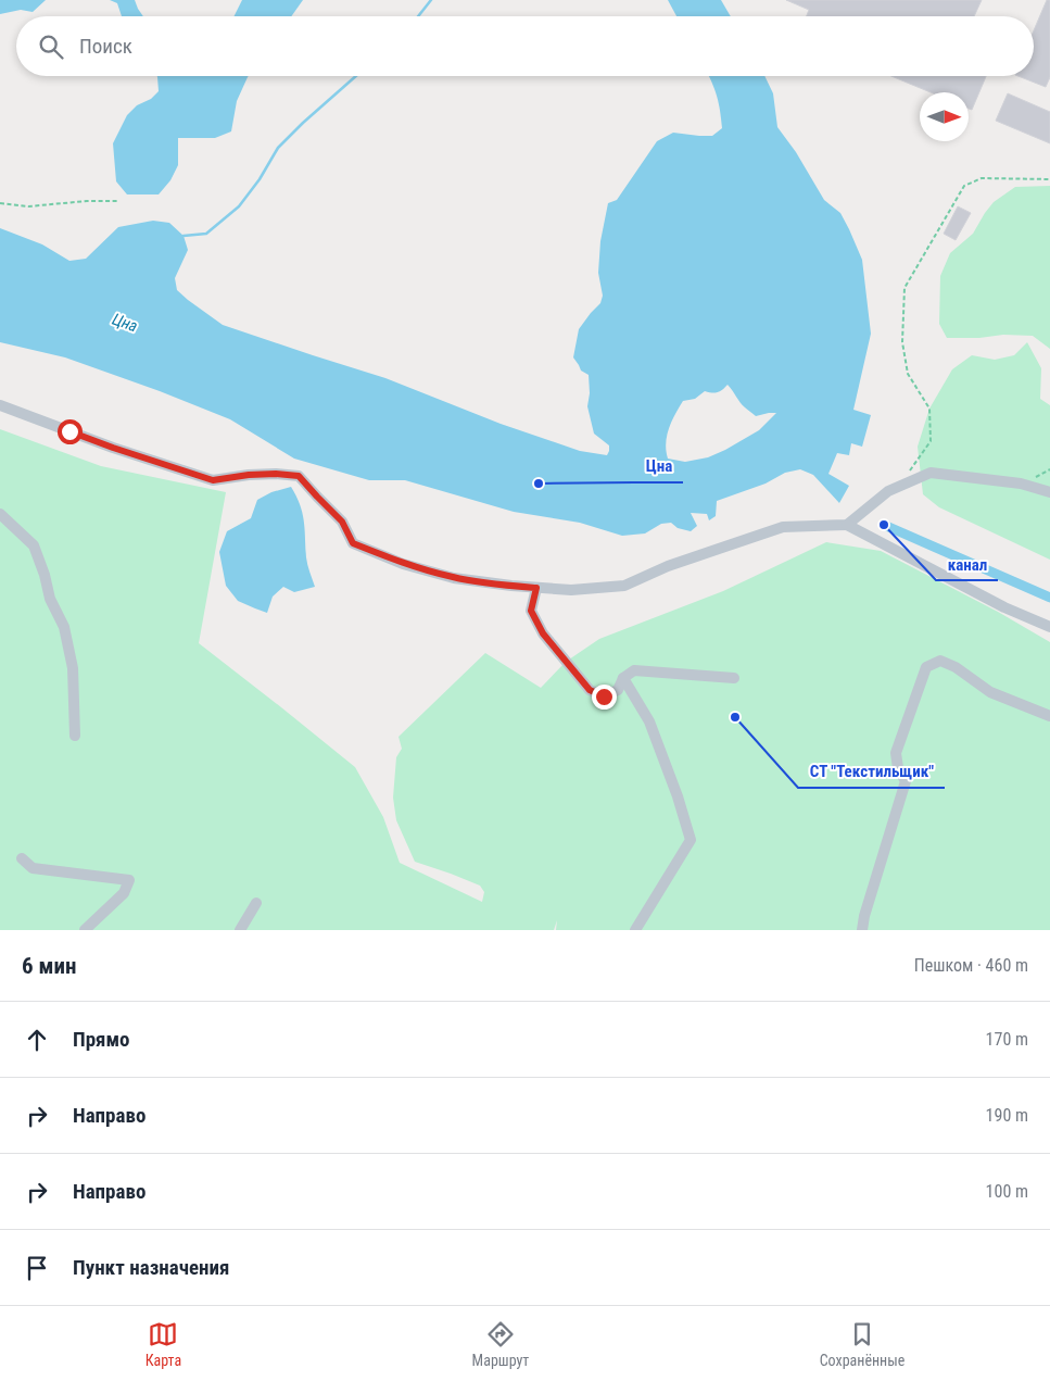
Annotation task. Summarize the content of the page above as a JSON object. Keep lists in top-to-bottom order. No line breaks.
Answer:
{"water":["Цна"],"places":["Цна","канал","СТ \"Текстильщик\""],"north":"right","page":{"search":"Поиск","heading":["6 мин","Пешком · 460 m"],"list":[["Прямо","170 m"],["Направо","190 m"],["Направо","100 m"],"Пункт назначения"],"nav":["Карта","Маршрут","Сохранённые"]}}
